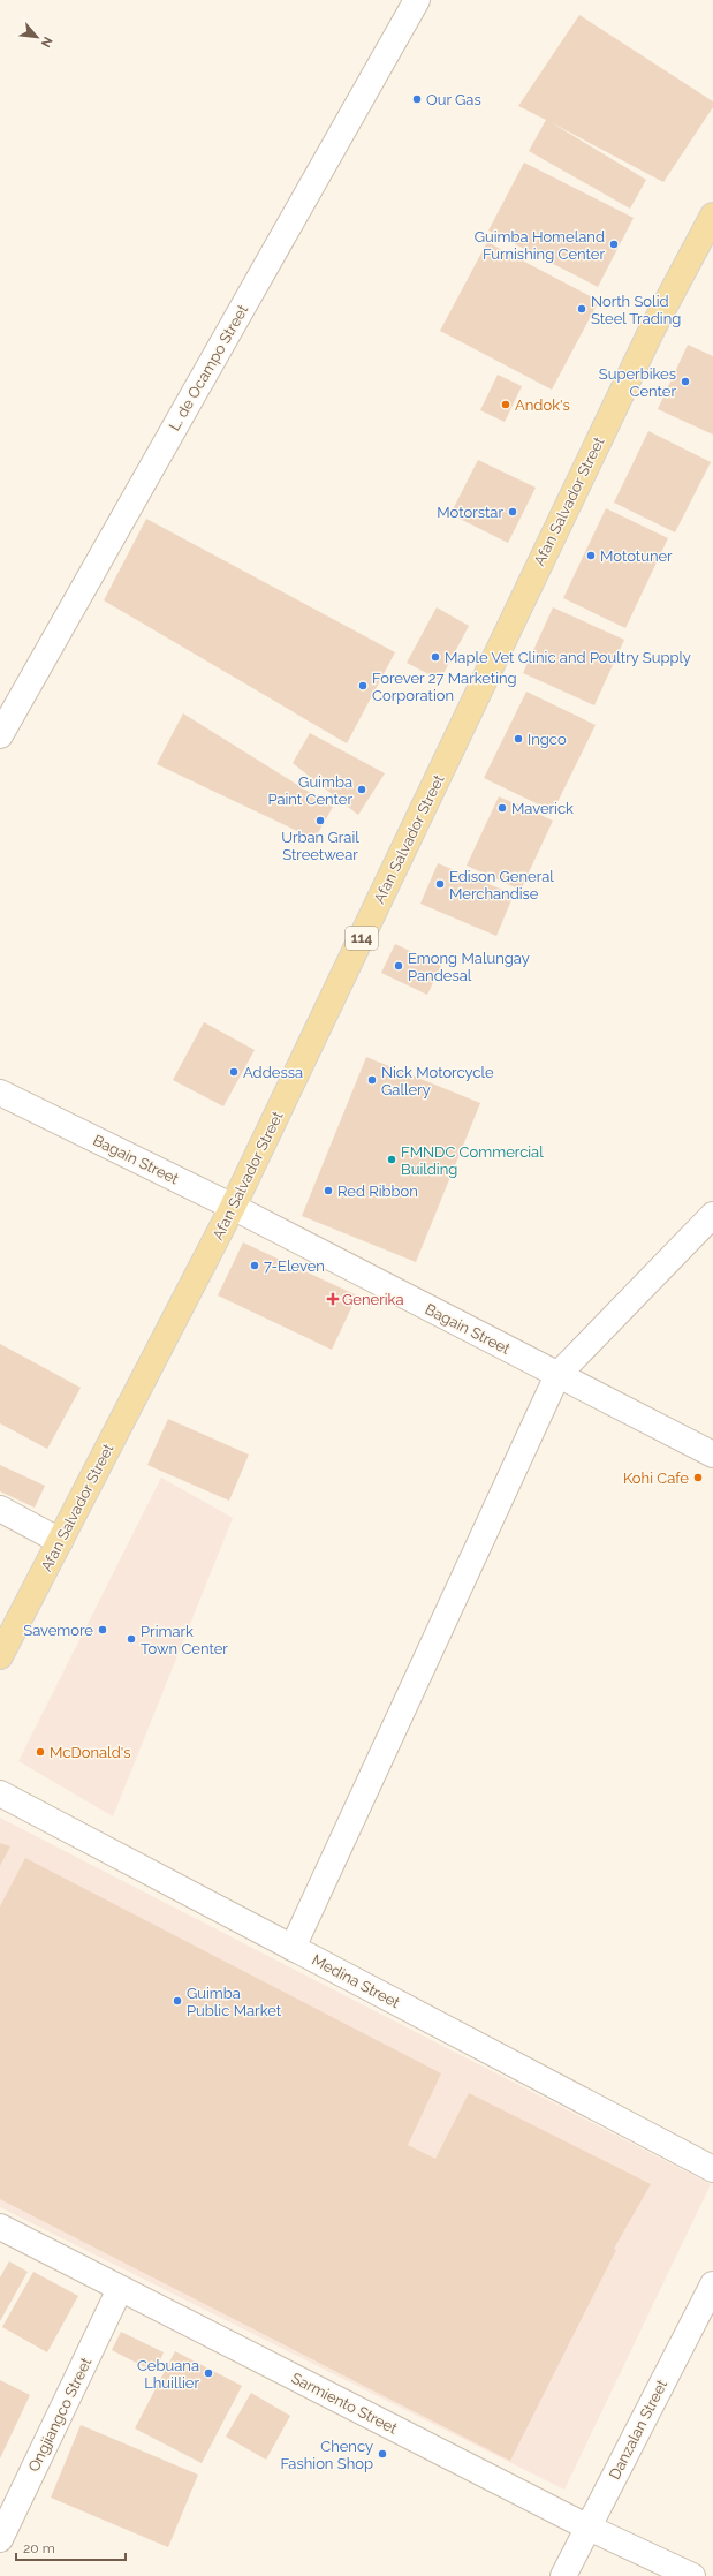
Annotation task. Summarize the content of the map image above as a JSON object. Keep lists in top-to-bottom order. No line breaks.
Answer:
{"streets":{"main road":["Afan Salvador Street","114"],"street":["L. de Ocampo Street","Bagain Street","Medina Street","Sarmiento Street","Ongjiangco Street","Danzalan Street"]},"crossings":[["Afan Salvador Street","Bagain Street"],["Sarmiento Street","Ongjiangco Street"],["Sarmiento Street","Danzalan Street"]],"places":{"other":["Our Gas","Guimba Homeland Furnishing Center","North Solid Steel Trading","Superbikes Center","Andok's","Motorstar","Mototuner","Maple Vet Clinic and Poultry Supply","Forever 27 Marketing Corporation","Ingco","Guimba Paint Center","Maverick","Urban Grail Streetwear","Edison General Merchandise","Emong Malungay Pandesal","Addessa","Nick Motorcycle Gallery","FMNDC Commercial Building","Red Ribbon","7-Eleven","Kohi Cafe","Savemore","Primark Town Center","McDonald's","Guimba Public Market","Cebuana Lhuillier","Chency Fashion Shop"],"health":["Generika"]},"scale_bar":"20 m","north":"bottom right"}
